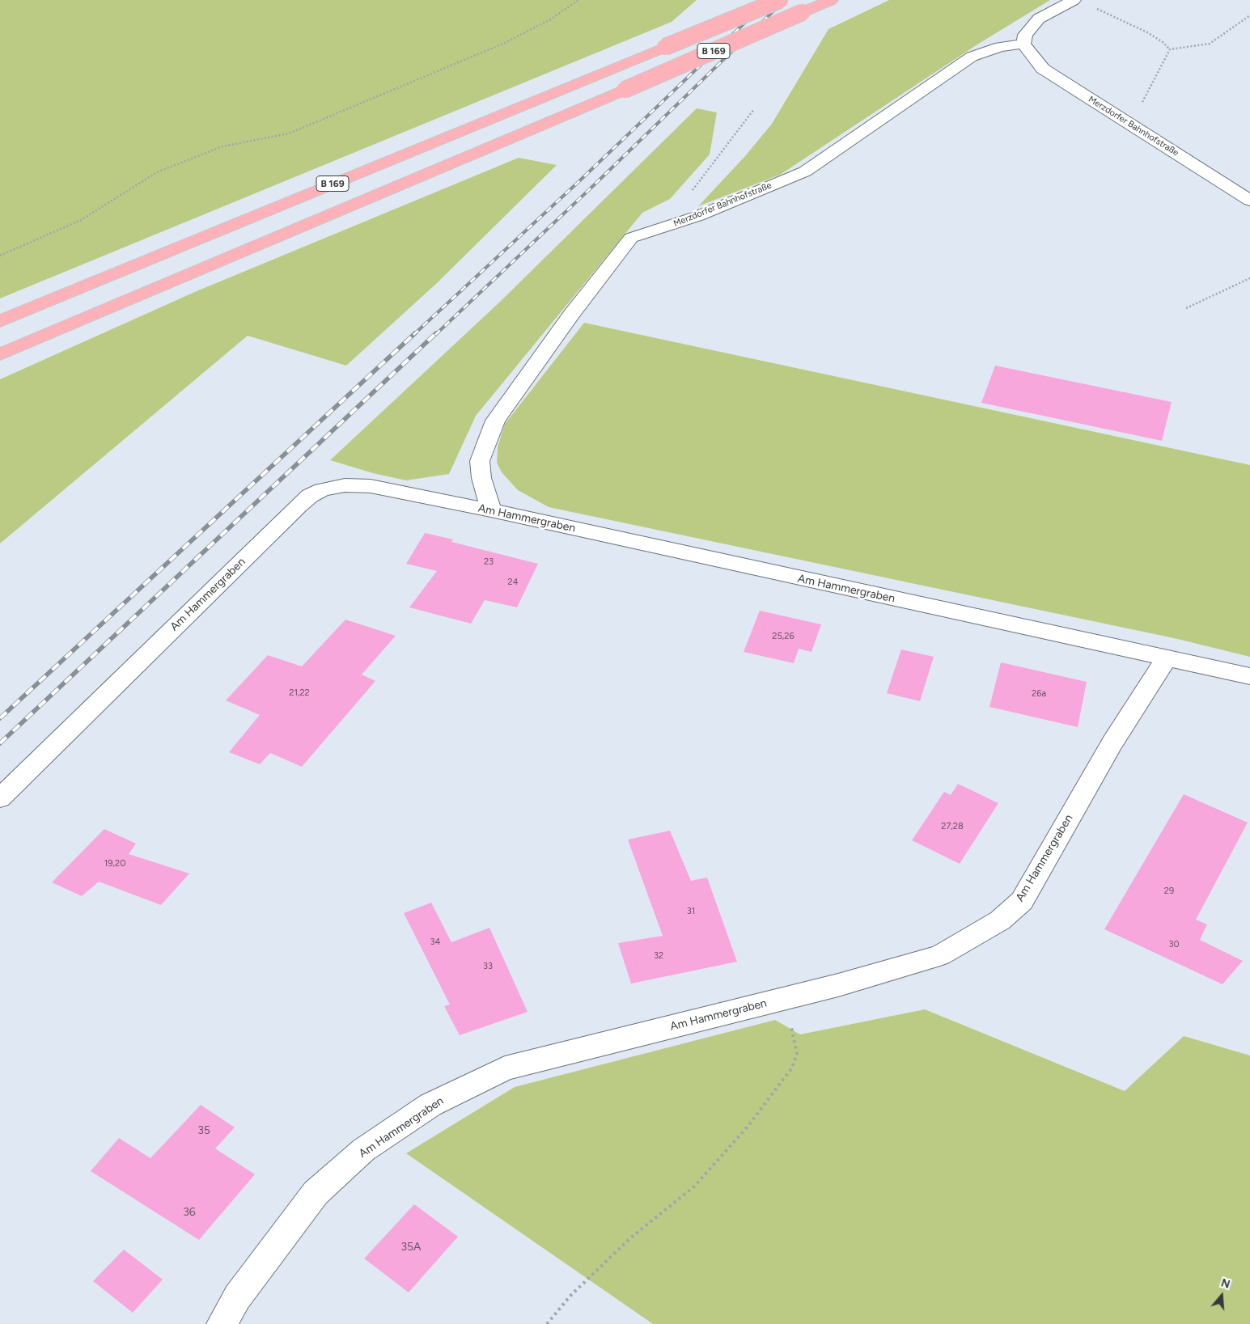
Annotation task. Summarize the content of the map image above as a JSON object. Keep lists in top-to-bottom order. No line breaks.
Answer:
{"streets":{"main road":["B 169"],"street":["Merzdorfer Bahnhofstraße","Am Hammergraben"]},"crossings":[["Merzdorfer Bahnhofstraße","Am Hammergraben"]],"house_numbers":["23","24","25,26","21,22","26a","27,28","19,20","29","31","34","30","32","33","35","36","35A"],"north":"top"}
